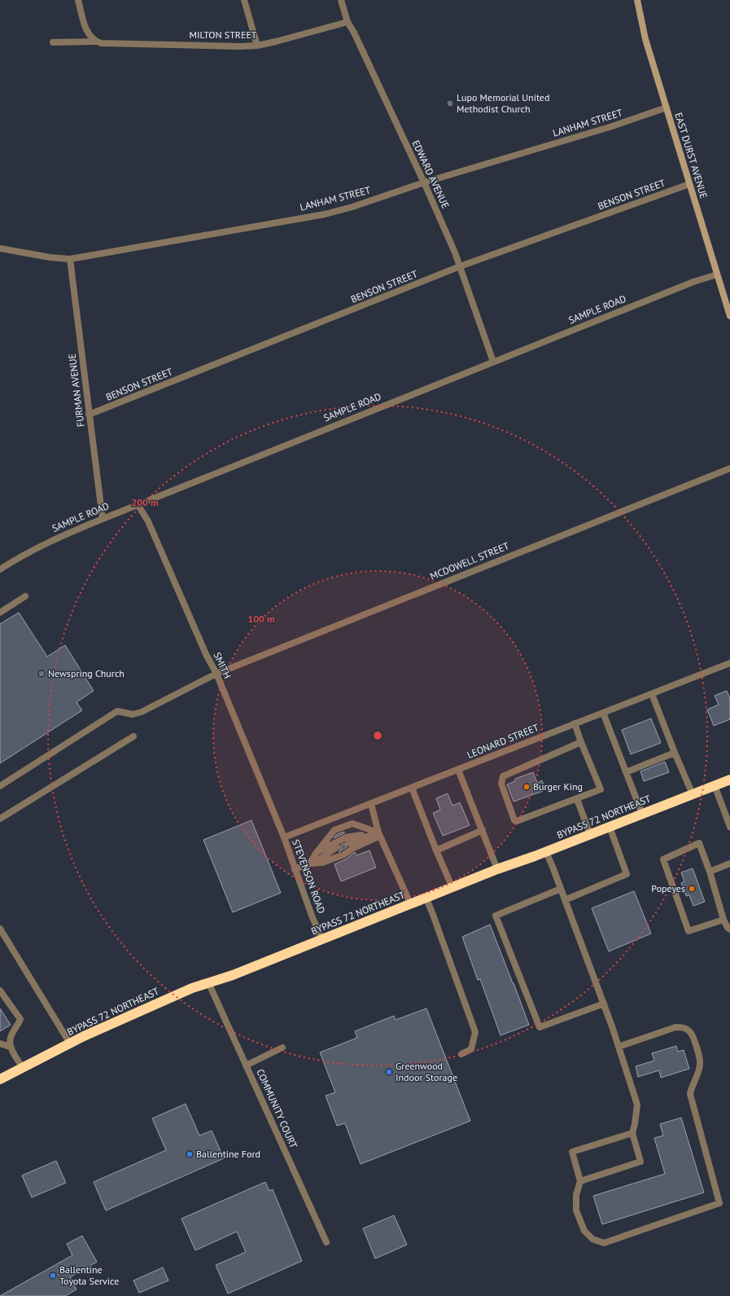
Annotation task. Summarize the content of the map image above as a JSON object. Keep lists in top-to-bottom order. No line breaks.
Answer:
{"streets":{"highway":["BYPASS 72 NORTHEAST"],"street":["MILTON STREET","LANHAM STREET","EAST DURST AVENUE","EDWARD AVENUE","BENSON STREET","SAMPLE ROAD","FURMAN AVENUE","MCDOWELL STREET","SMITH","LEONARD STREET","STEVENSON ROAD","COMMUNITY COURT"]},"crossings":[["MILTON STREET","EDWARD AVENUE"],["LANHAM STREET","EAST DURST AVENUE"],["LANHAM STREET","EDWARD AVENUE"],["LANHAM STREET","FURMAN AVENUE"],["EAST DURST AVENUE","BENSON STREET"],["EAST DURST AVENUE","SAMPLE ROAD"],["EDWARD AVENUE","BENSON STREET"],["EDWARD AVENUE","SAMPLE ROAD"],["BENSON STREET","FURMAN AVENUE"],["SAMPLE ROAD","FURMAN AVENUE"],["SAMPLE ROAD","SMITH"],["MCDOWELL STREET","SMITH"],["SMITH","LEONARD STREET"],["SMITH","STEVENSON ROAD"],["LEONARD STREET","STEVENSON ROAD"],["BYPASS 72 NORTHEAST","STEVENSON ROAD"],["BYPASS 72 NORTHEAST","COMMUNITY COURT"]],"places":["Lupo Memorial United Methodist Church","Newspring Church","Burger King","Popeyes","Greenwood Indoor Storage","Ballentine Ford","Ballentine Toyota Service"],"rings":["200 m","100 m"]}
